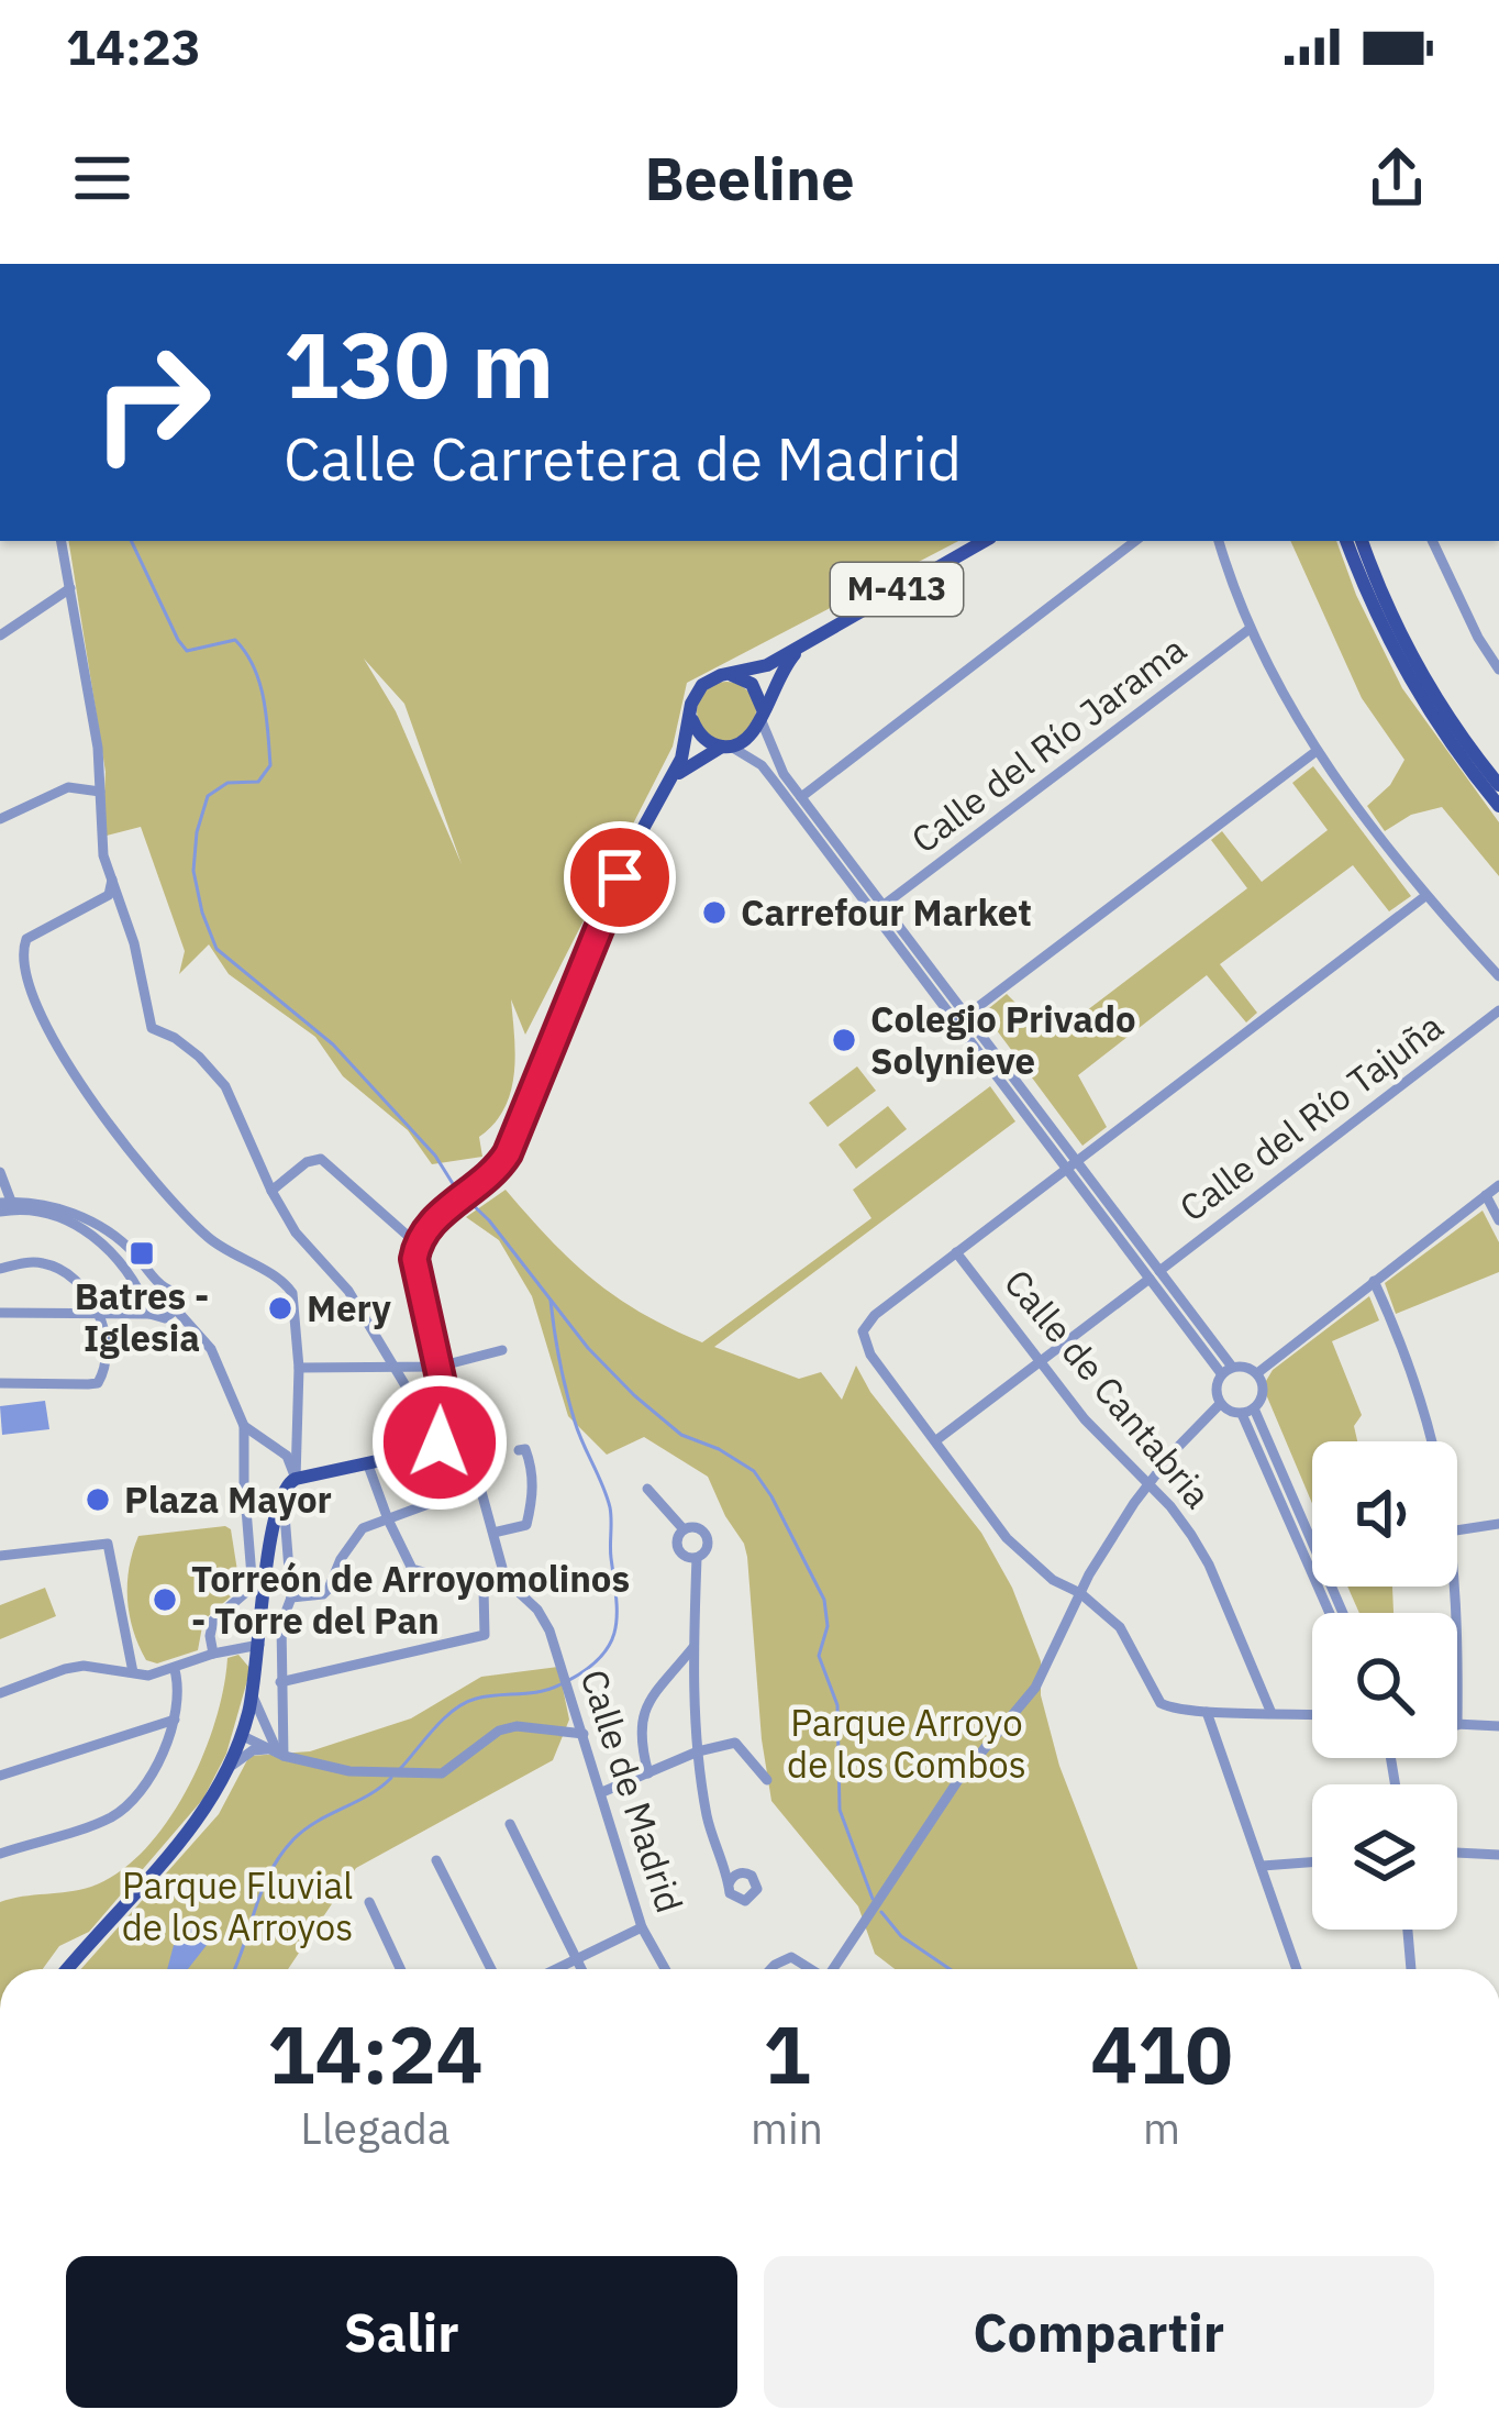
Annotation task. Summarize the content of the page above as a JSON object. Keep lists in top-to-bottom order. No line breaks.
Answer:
{"streets":{"main road":["M-413"],"street":["Calle del Río Jarama","Calle del Río Tajuña","Calle de Cantabria","Calle de Madrid"]},"crossings":[["Calle del Río Tajuña","Calle de Cantabria"]],"parks":["Parque Arroyo de los Combos","Parque Fluvial de los Arroyos"],"places":{"other":["Carrefour Market","Colegio Privado Solynieve","Mery","Plaza Mayor","Torreón de Arroyomolinos - Torre del Pan"],"transit":["Batres - Iglesia"]},"page":{"status":"14:23","header":"Beeline","turn":["130 m","Calle Carretera de Madrid"],"eta":["14:24","Llegada","1","min","410","m"],"buttons":["Salir","Compartir"]}}
